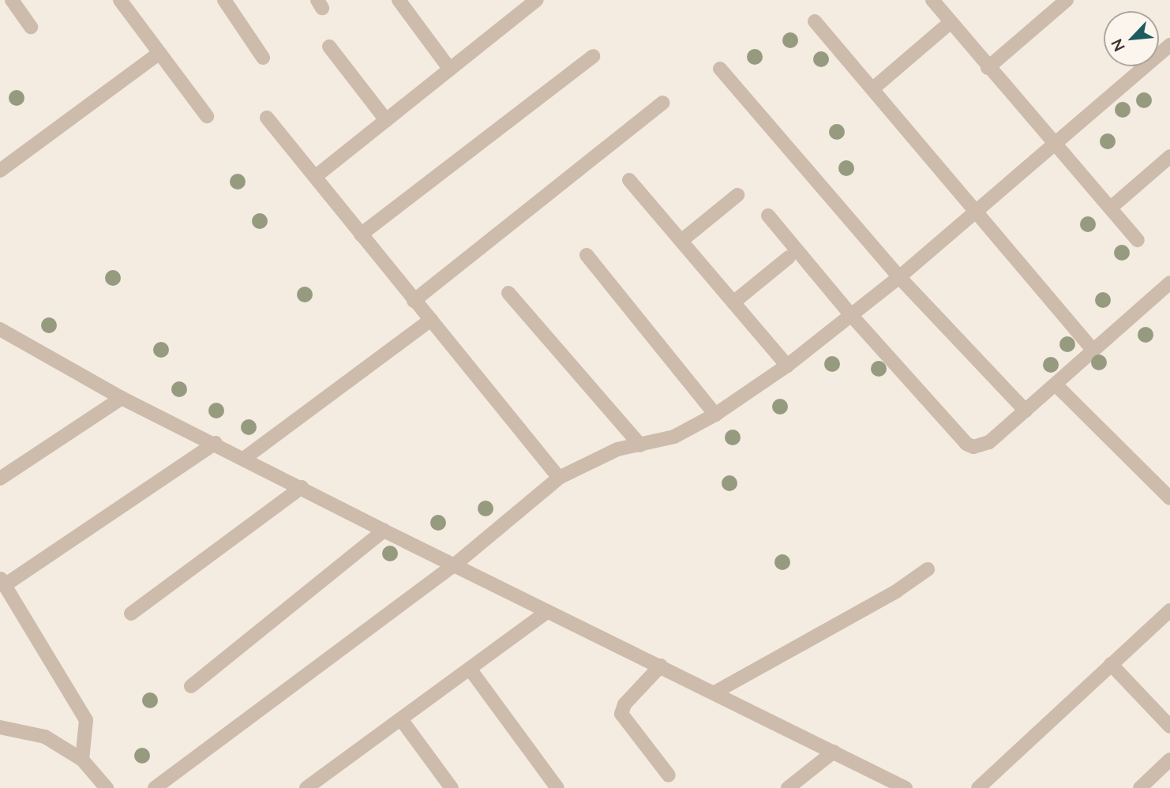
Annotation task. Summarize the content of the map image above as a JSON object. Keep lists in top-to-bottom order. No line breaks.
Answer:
{"north":"bottom left"}
